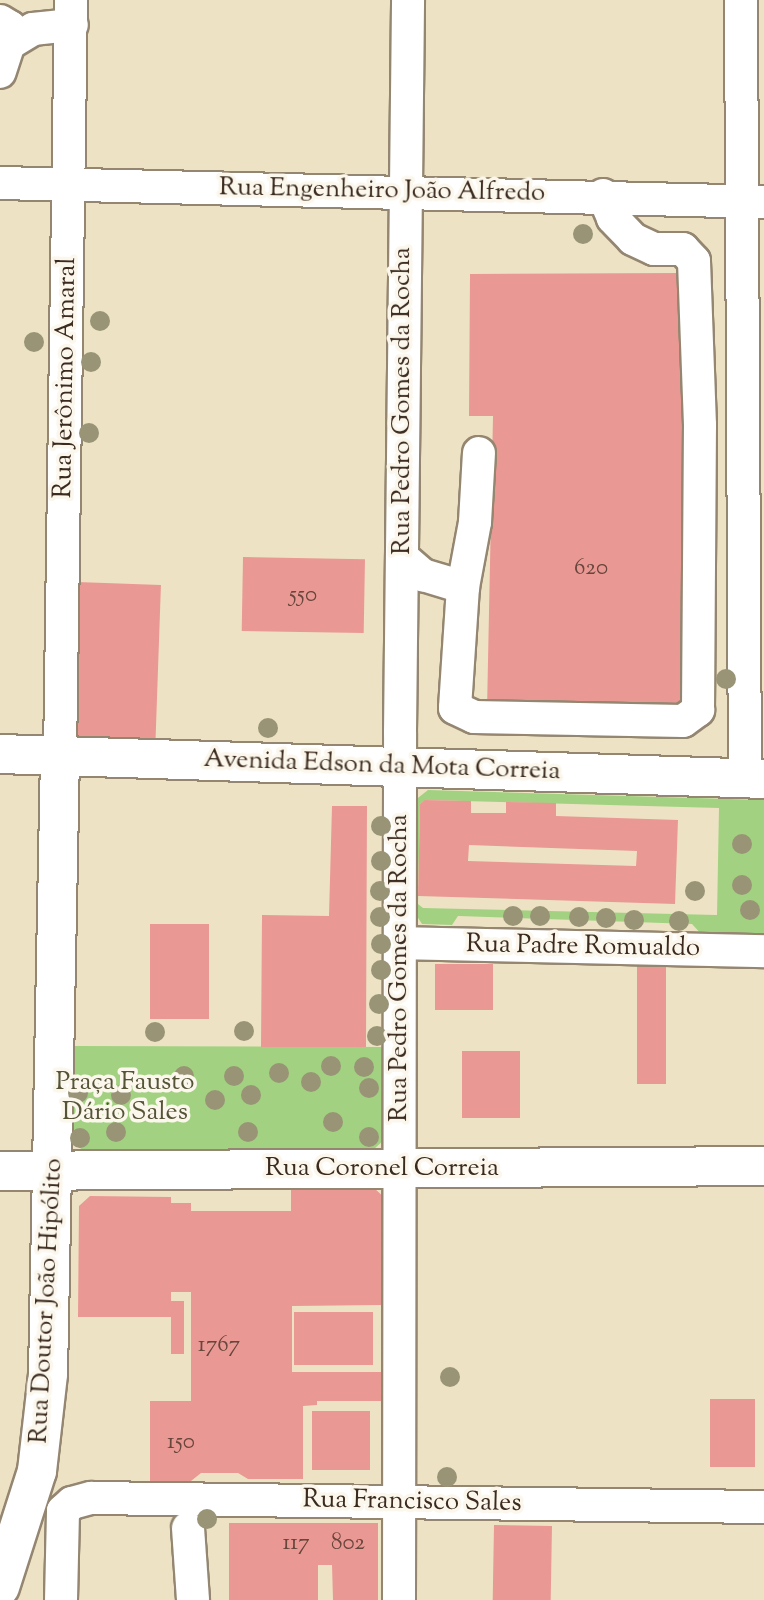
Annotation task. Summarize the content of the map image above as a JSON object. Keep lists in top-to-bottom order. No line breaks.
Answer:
{"streets":{"main road":["Avenida Edson da Mota Correia","Rua Coronel Correia","Rua Doutor João Hipólito"],"street":["Rua Engenheiro João Alfredo","Rua Jerônimo Amaral","Rua Pedro Gomes da Rocha","Rua Padre Romualdo","Rua Francisco Sales"]},"crossings":[["Rua Engenheiro João Alfredo","Rua Jerônimo Amaral"],["Rua Engenheiro João Alfredo","Rua Pedro Gomes da Rocha"],["Rua Jerônimo Amaral","Avenida Edson da Mota Correia"],["Rua Jerônimo Amaral","Rua Doutor João Hipólito"],["Rua Pedro Gomes da Rocha","Avenida Edson da Mota Correia"],["Rua Pedro Gomes da Rocha","Rua Padre Romualdo"],["Rua Pedro Gomes da Rocha","Rua Coronel Correia"],["Rua Pedro Gomes da Rocha","Rua Francisco Sales"],["Avenida Edson da Mota Correia","Rua Doutor João Hipólito"],["Rua Coronel Correia","Rua Doutor João Hipólito"]],"parks":["Praça Fausto Dário Sales"],"house_numbers":["620","550","1767","150","117","802"]}
